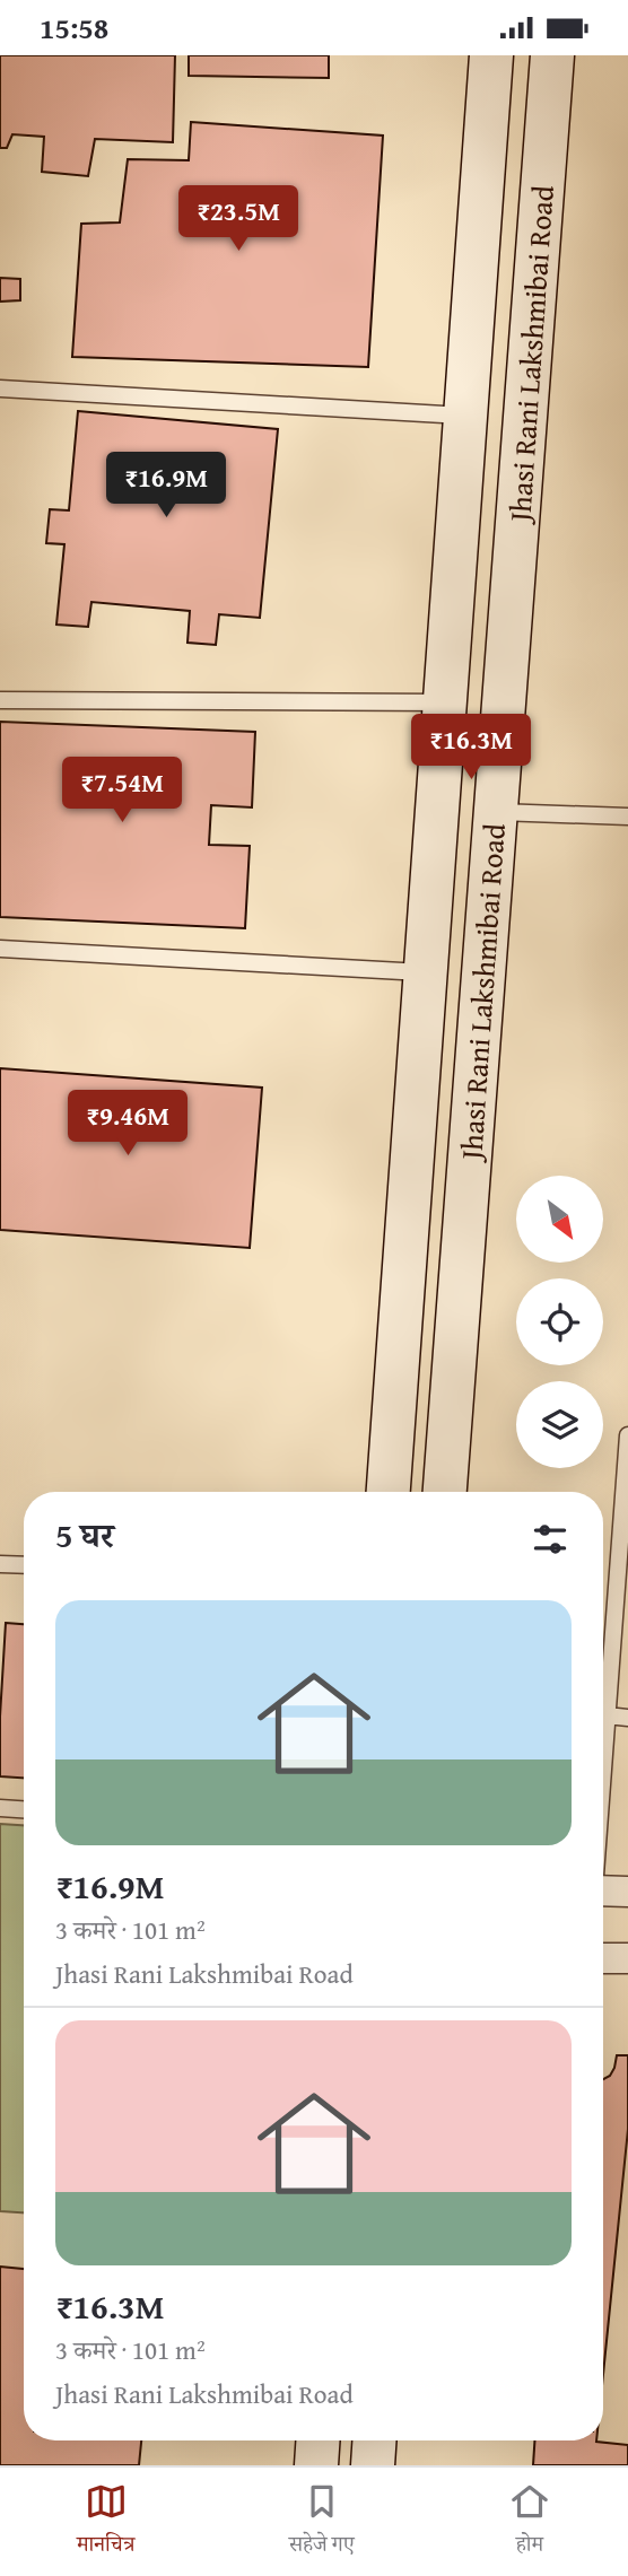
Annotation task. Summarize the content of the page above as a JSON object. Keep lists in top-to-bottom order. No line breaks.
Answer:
{"streets":{"main road":["Jhasi Rani Lakshmibai Road"]},"north":"bottom right","page":{"status":"15:58","price":["₹23.5M","₹16.9M","₹16.3M","₹7.54M","₹9.46M"],"heading":"5 घर","list":[{"name":"₹16.9M","note":"3 कमरे · 101 m² · Jhasi Rani Lakshmibai Road"},{"name":"₹16.3M","note":"3 कमरे · 101 m² · Jhasi Rani Lakshmibai Road"}],"tabs":["मानचित्र","सहेजे गए","होम"]}}
